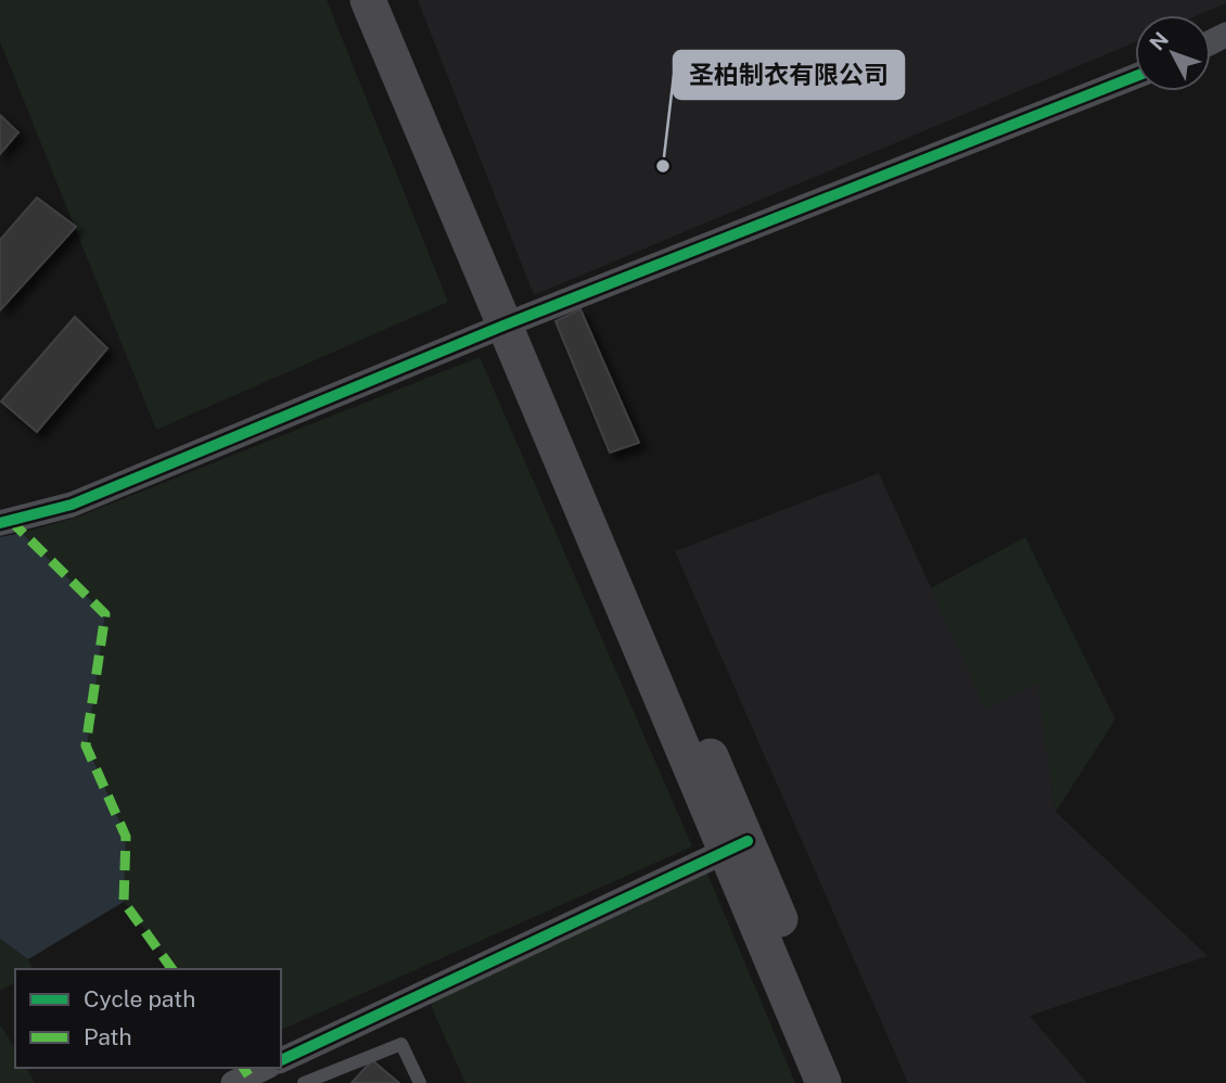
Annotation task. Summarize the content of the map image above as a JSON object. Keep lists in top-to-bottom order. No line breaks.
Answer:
{"places":["圣柏制衣有限公司"],"legend":["Cycle path","Path"],"north":"top left"}
